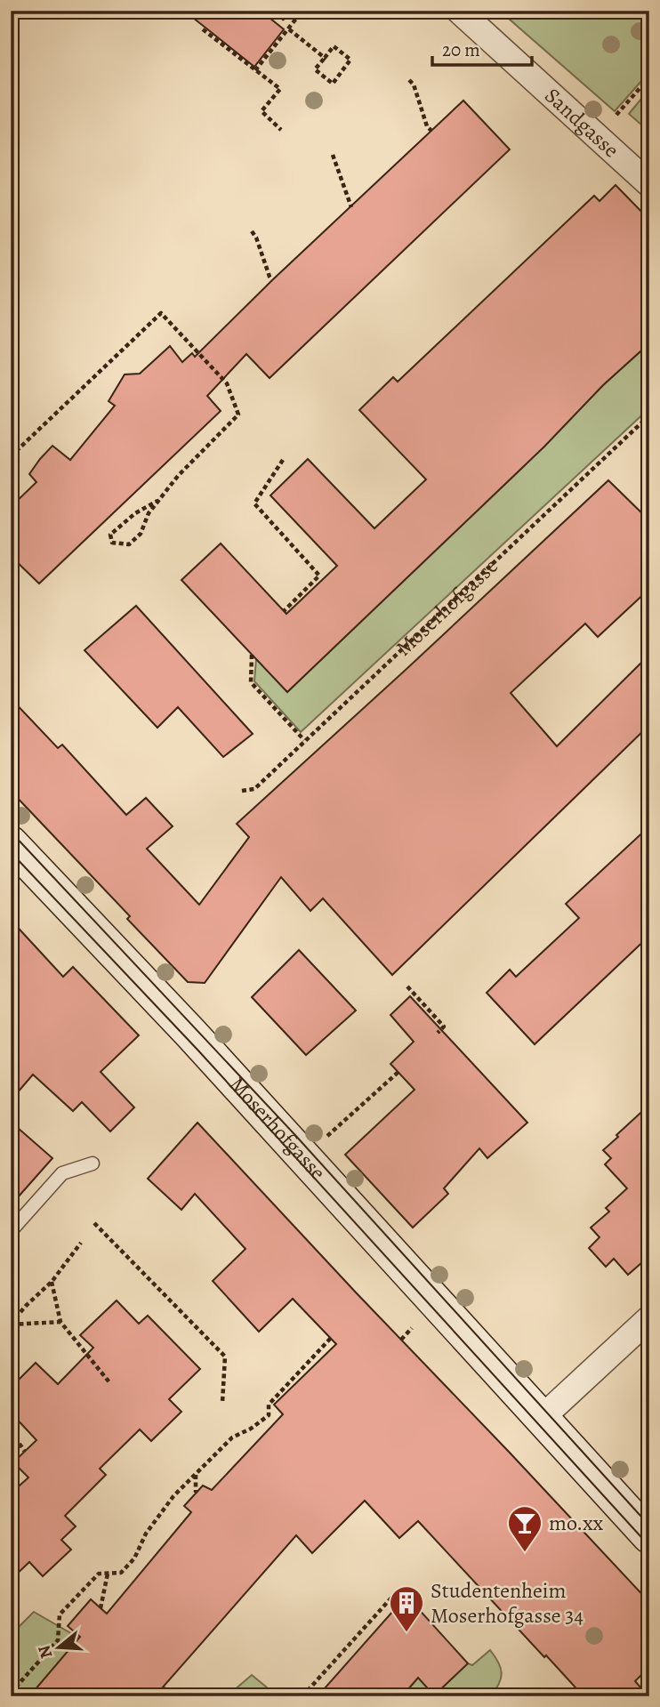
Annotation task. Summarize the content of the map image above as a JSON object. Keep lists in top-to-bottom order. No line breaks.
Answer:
{"streets":{"street":["Sandgasse","Moserhofgasse"]},"places":{"bar":["mo.xx"],"building":["Studentenheim Moserhofgasse 34"]},"scale_bar":"20 m","north":"left"}
